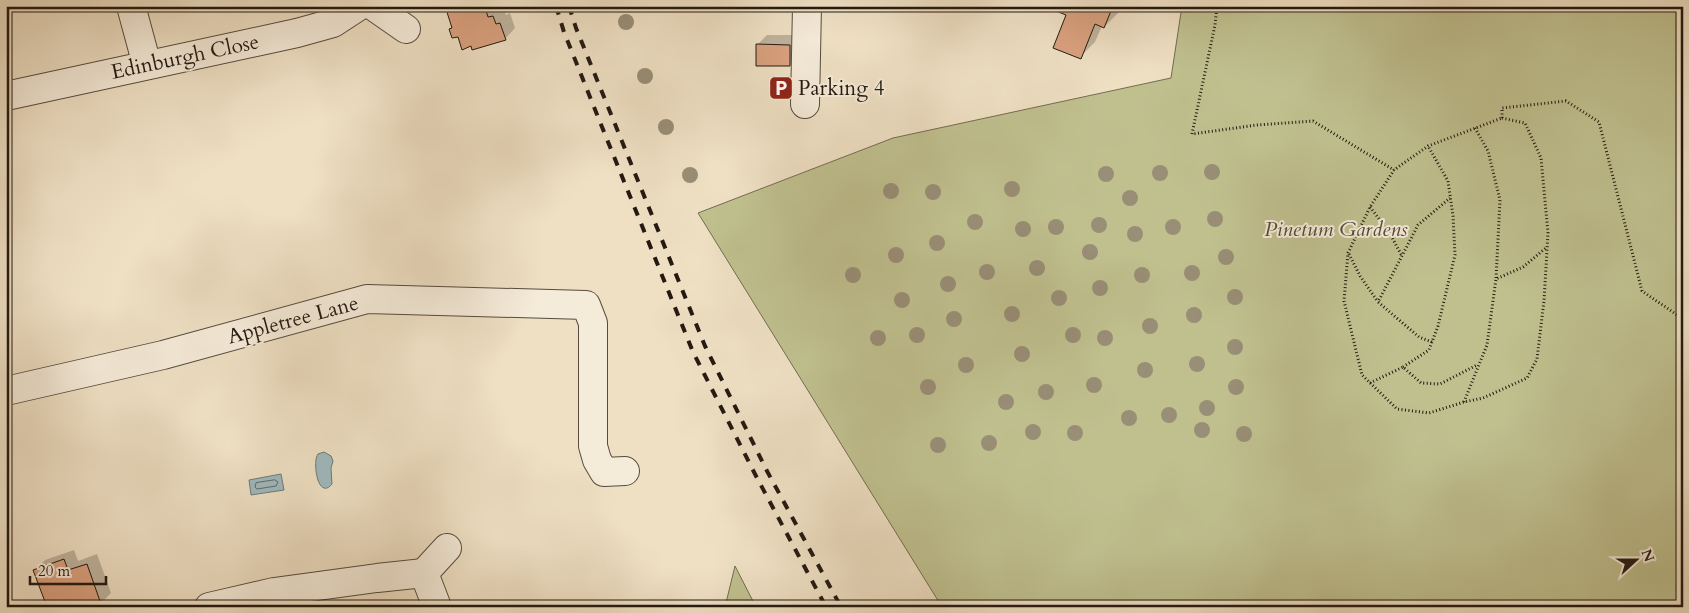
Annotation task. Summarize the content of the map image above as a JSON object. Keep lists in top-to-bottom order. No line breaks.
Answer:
{"streets":{"street":["Edinburgh Close","Appletree Lane"]},"parks":["Pinetum Gardens"],"places":{"parking":["Parking 4"]},"scale_bar":"20 m","north":"right"}
